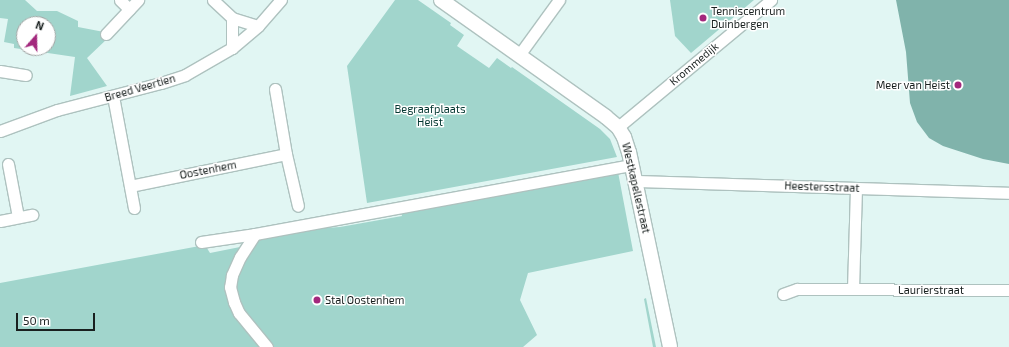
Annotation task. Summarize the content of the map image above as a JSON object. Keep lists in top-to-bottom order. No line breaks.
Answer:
{"streets":{"street":["Krommedijk","Breed Veertien","Oostenhem","Heestersstraat","Westkapellestraat","Laurierstraat"]},"crossings":[["Krommedijk","Westkapellestraat"],["Heestersstraat","Westkapellestraat"]],"parks":["Begraafplaats Heist"],"places":["Tenniscentrum Duinbergen","Meer van Heist","Stal Oostenhem"],"scale_bar":"50 m","north":"top"}
